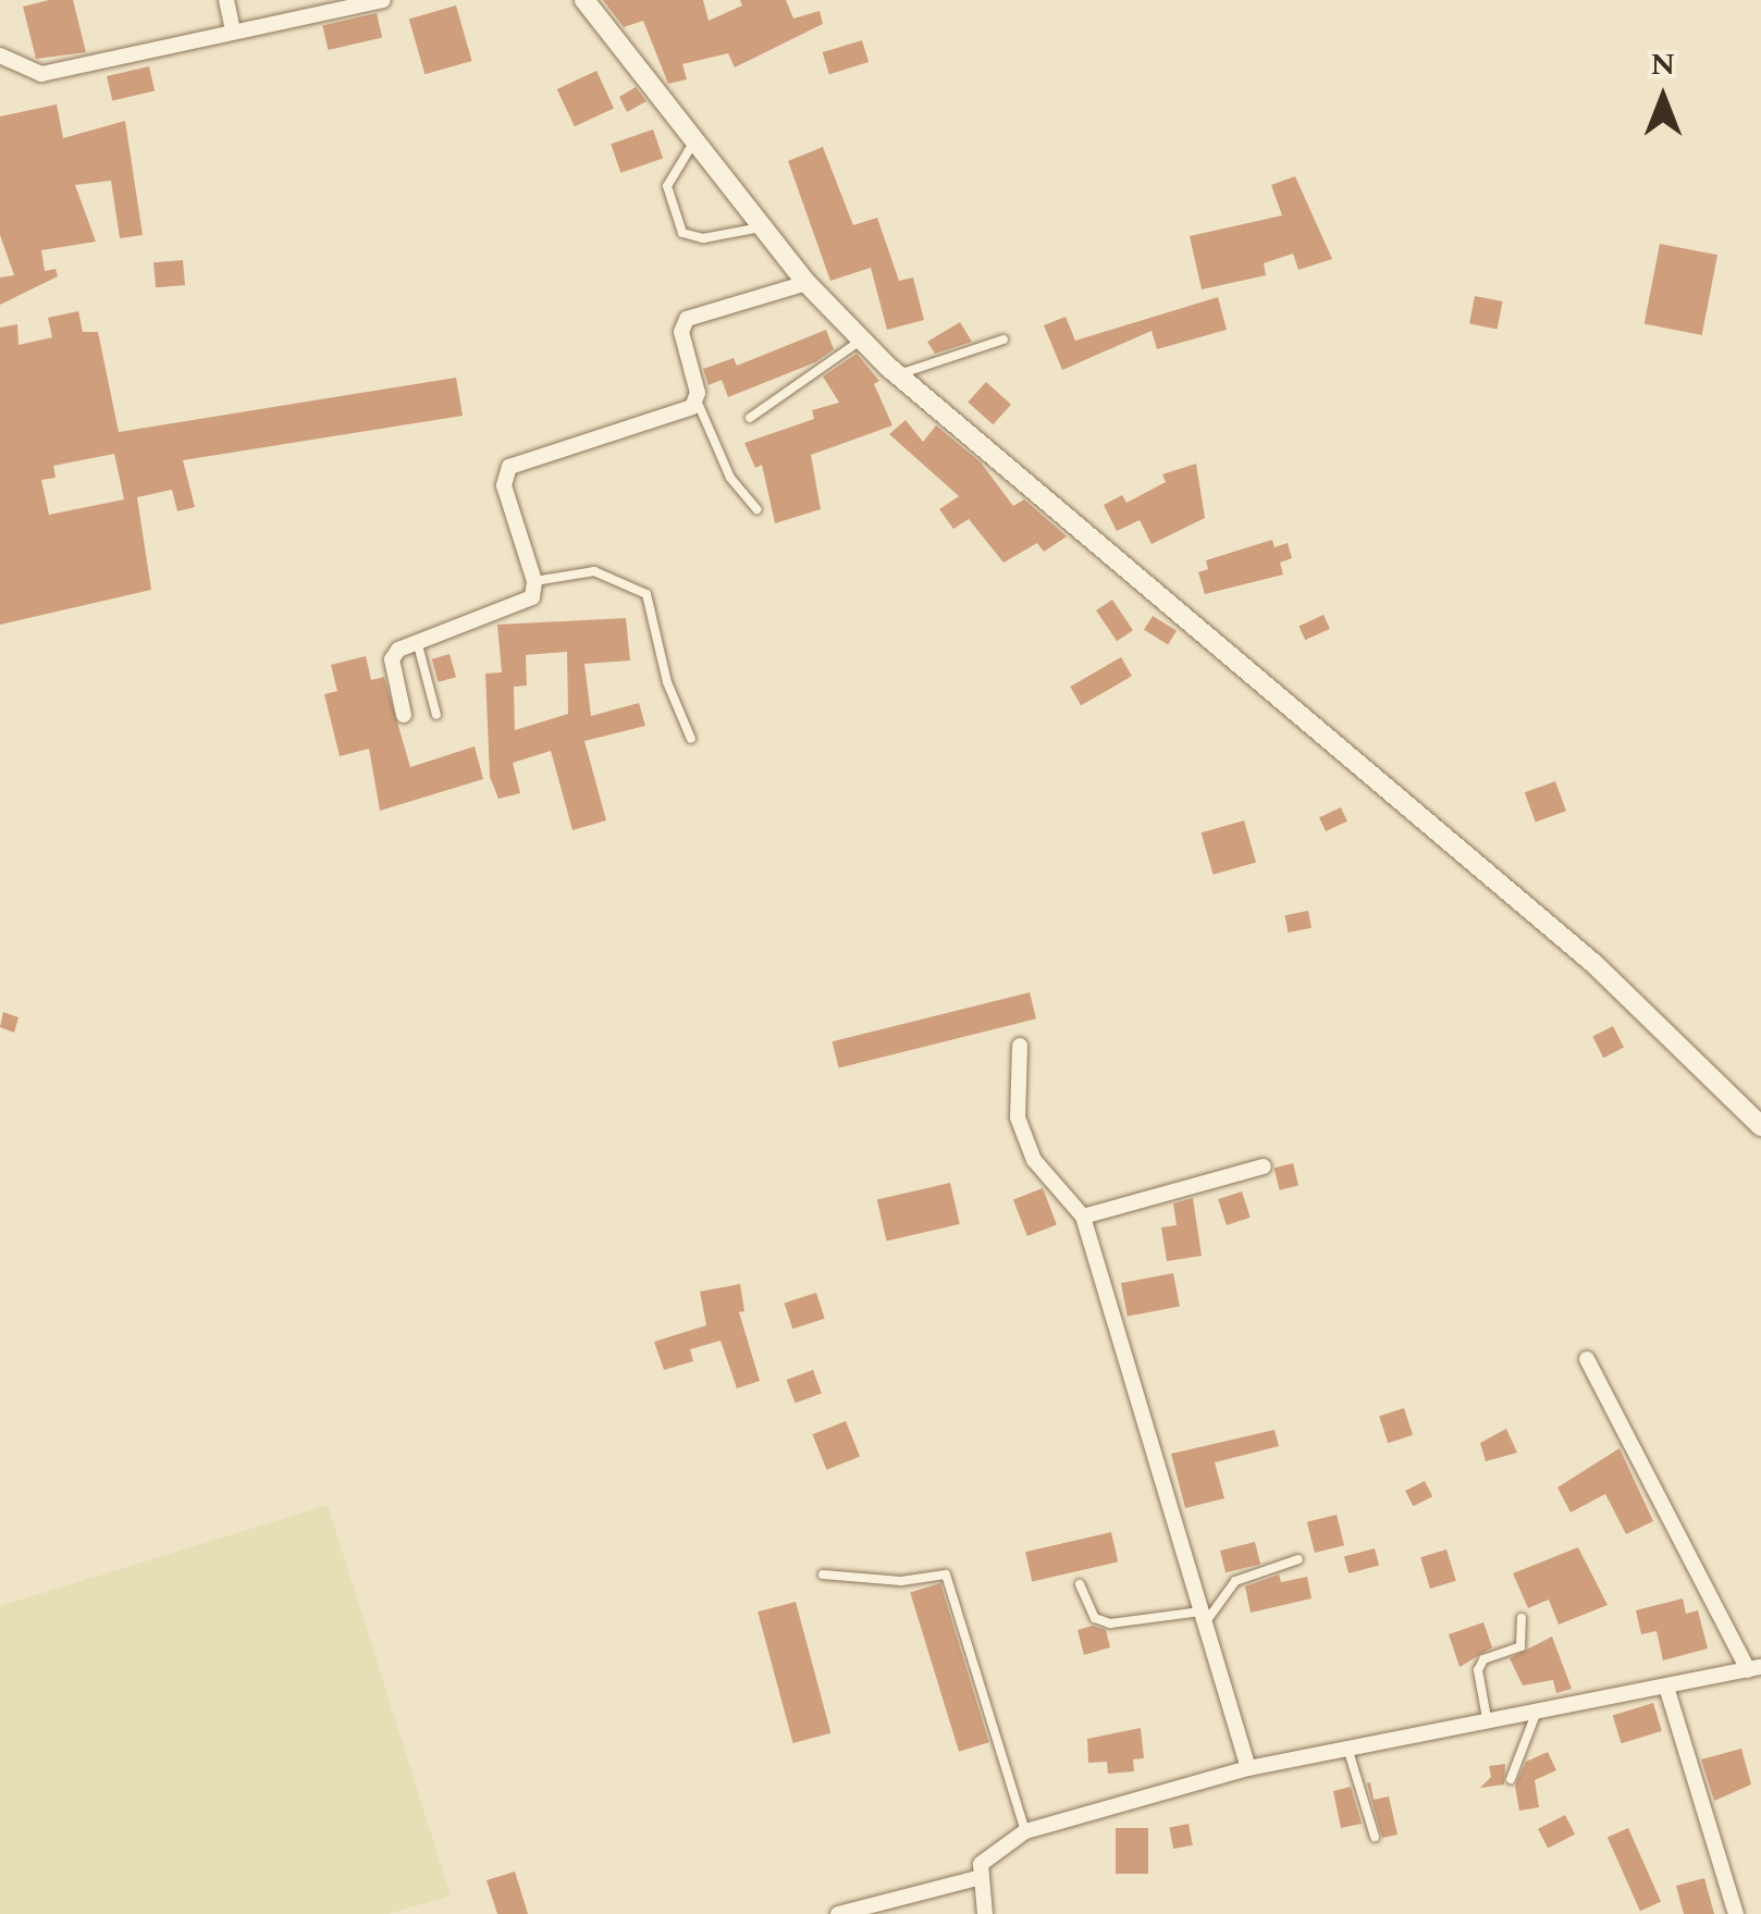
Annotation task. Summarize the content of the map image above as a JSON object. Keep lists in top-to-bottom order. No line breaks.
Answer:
{"north":"top"}
